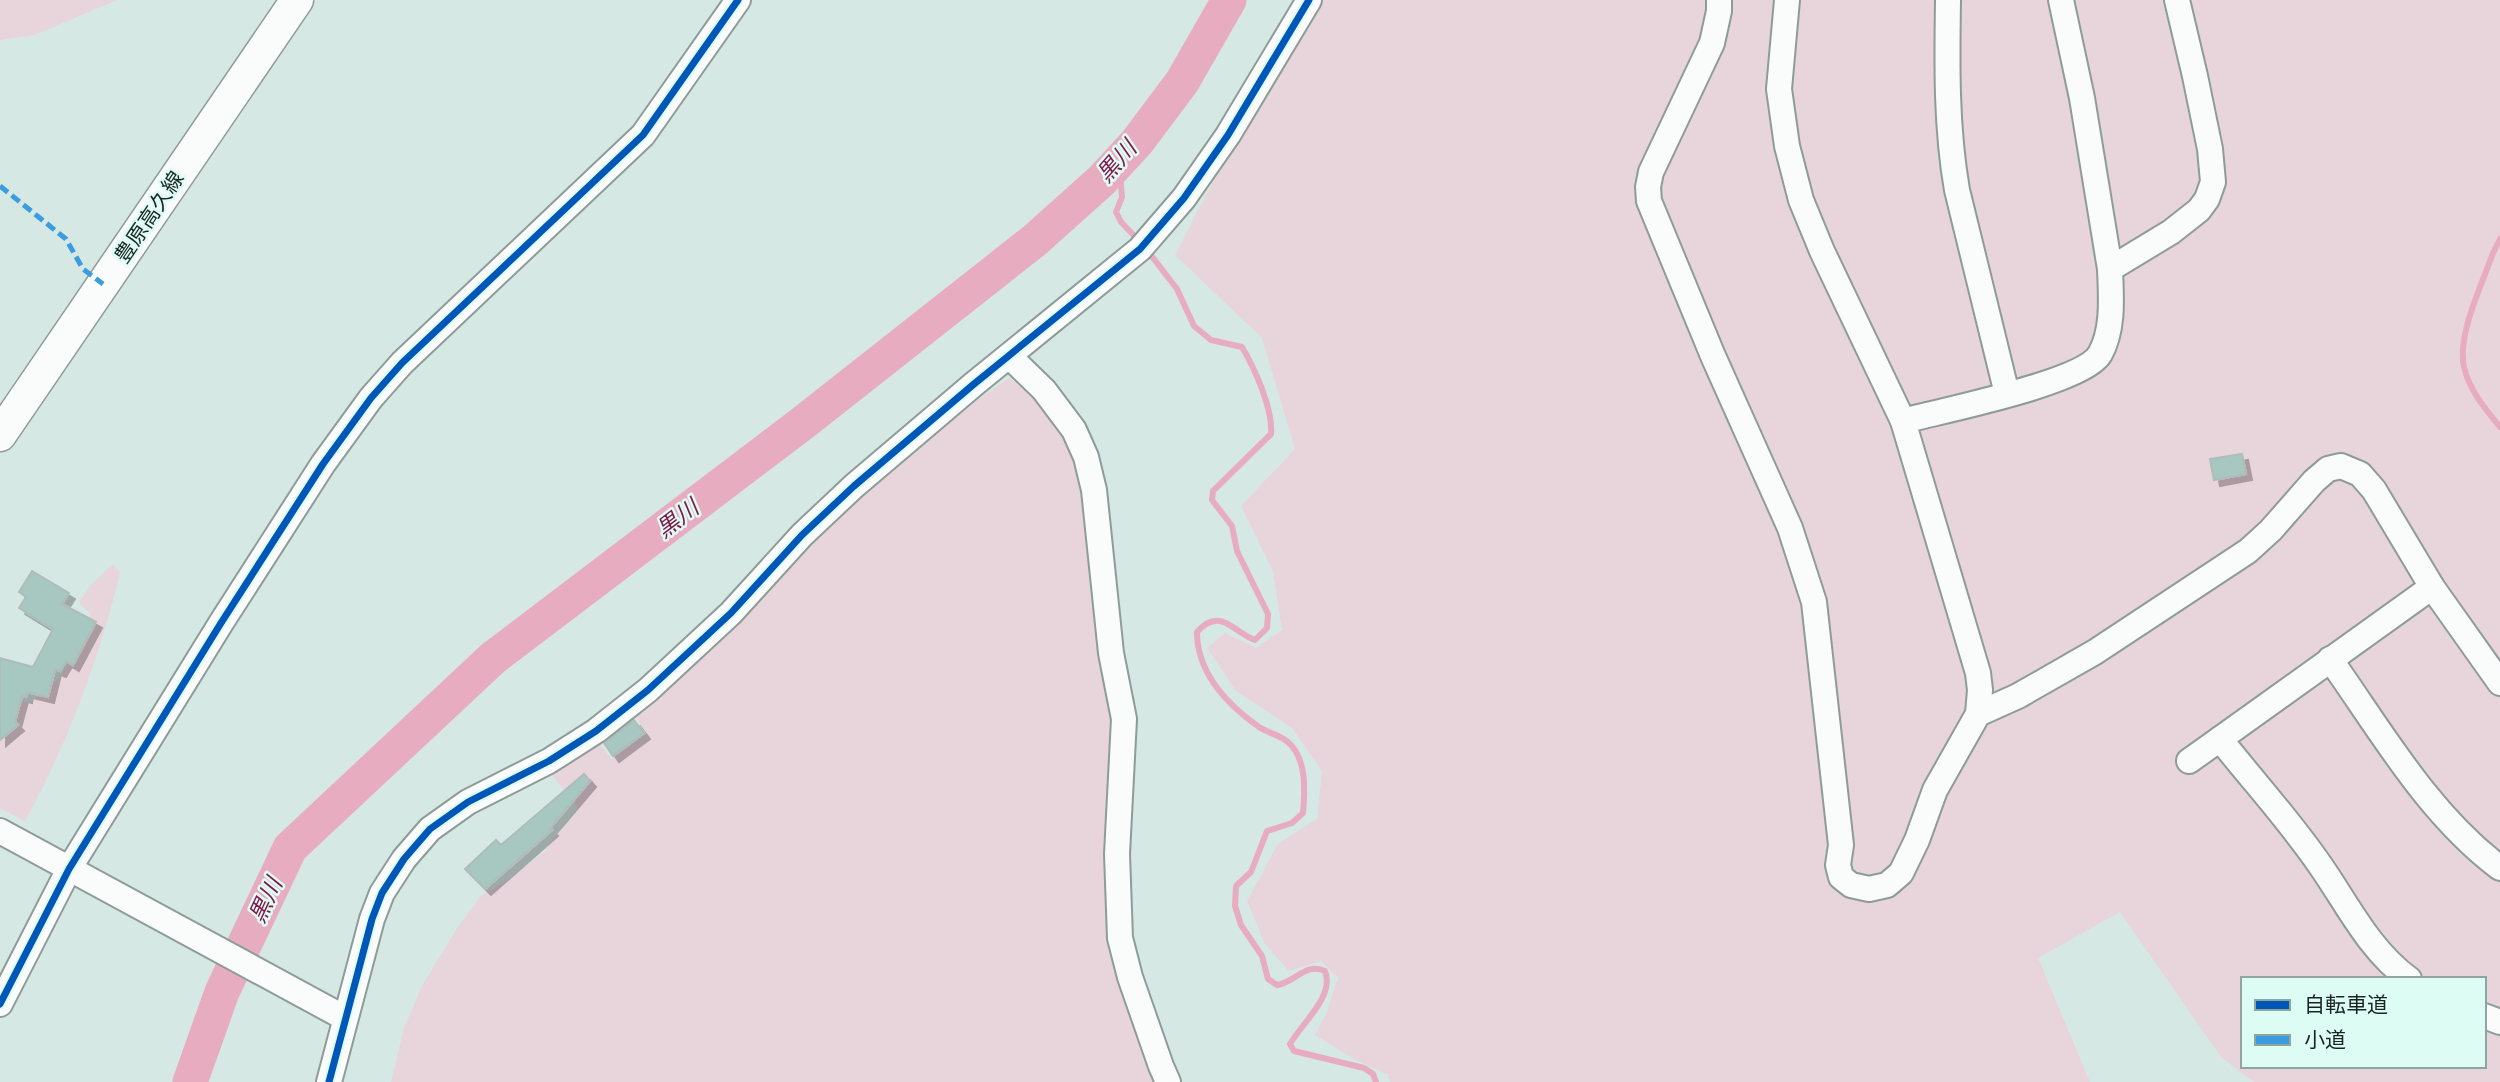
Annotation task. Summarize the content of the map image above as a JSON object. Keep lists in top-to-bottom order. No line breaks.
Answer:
{"streets":{"main road":["豊原高久線"]},"water":["黒川"],"legend":["自転車道","小道"]}
